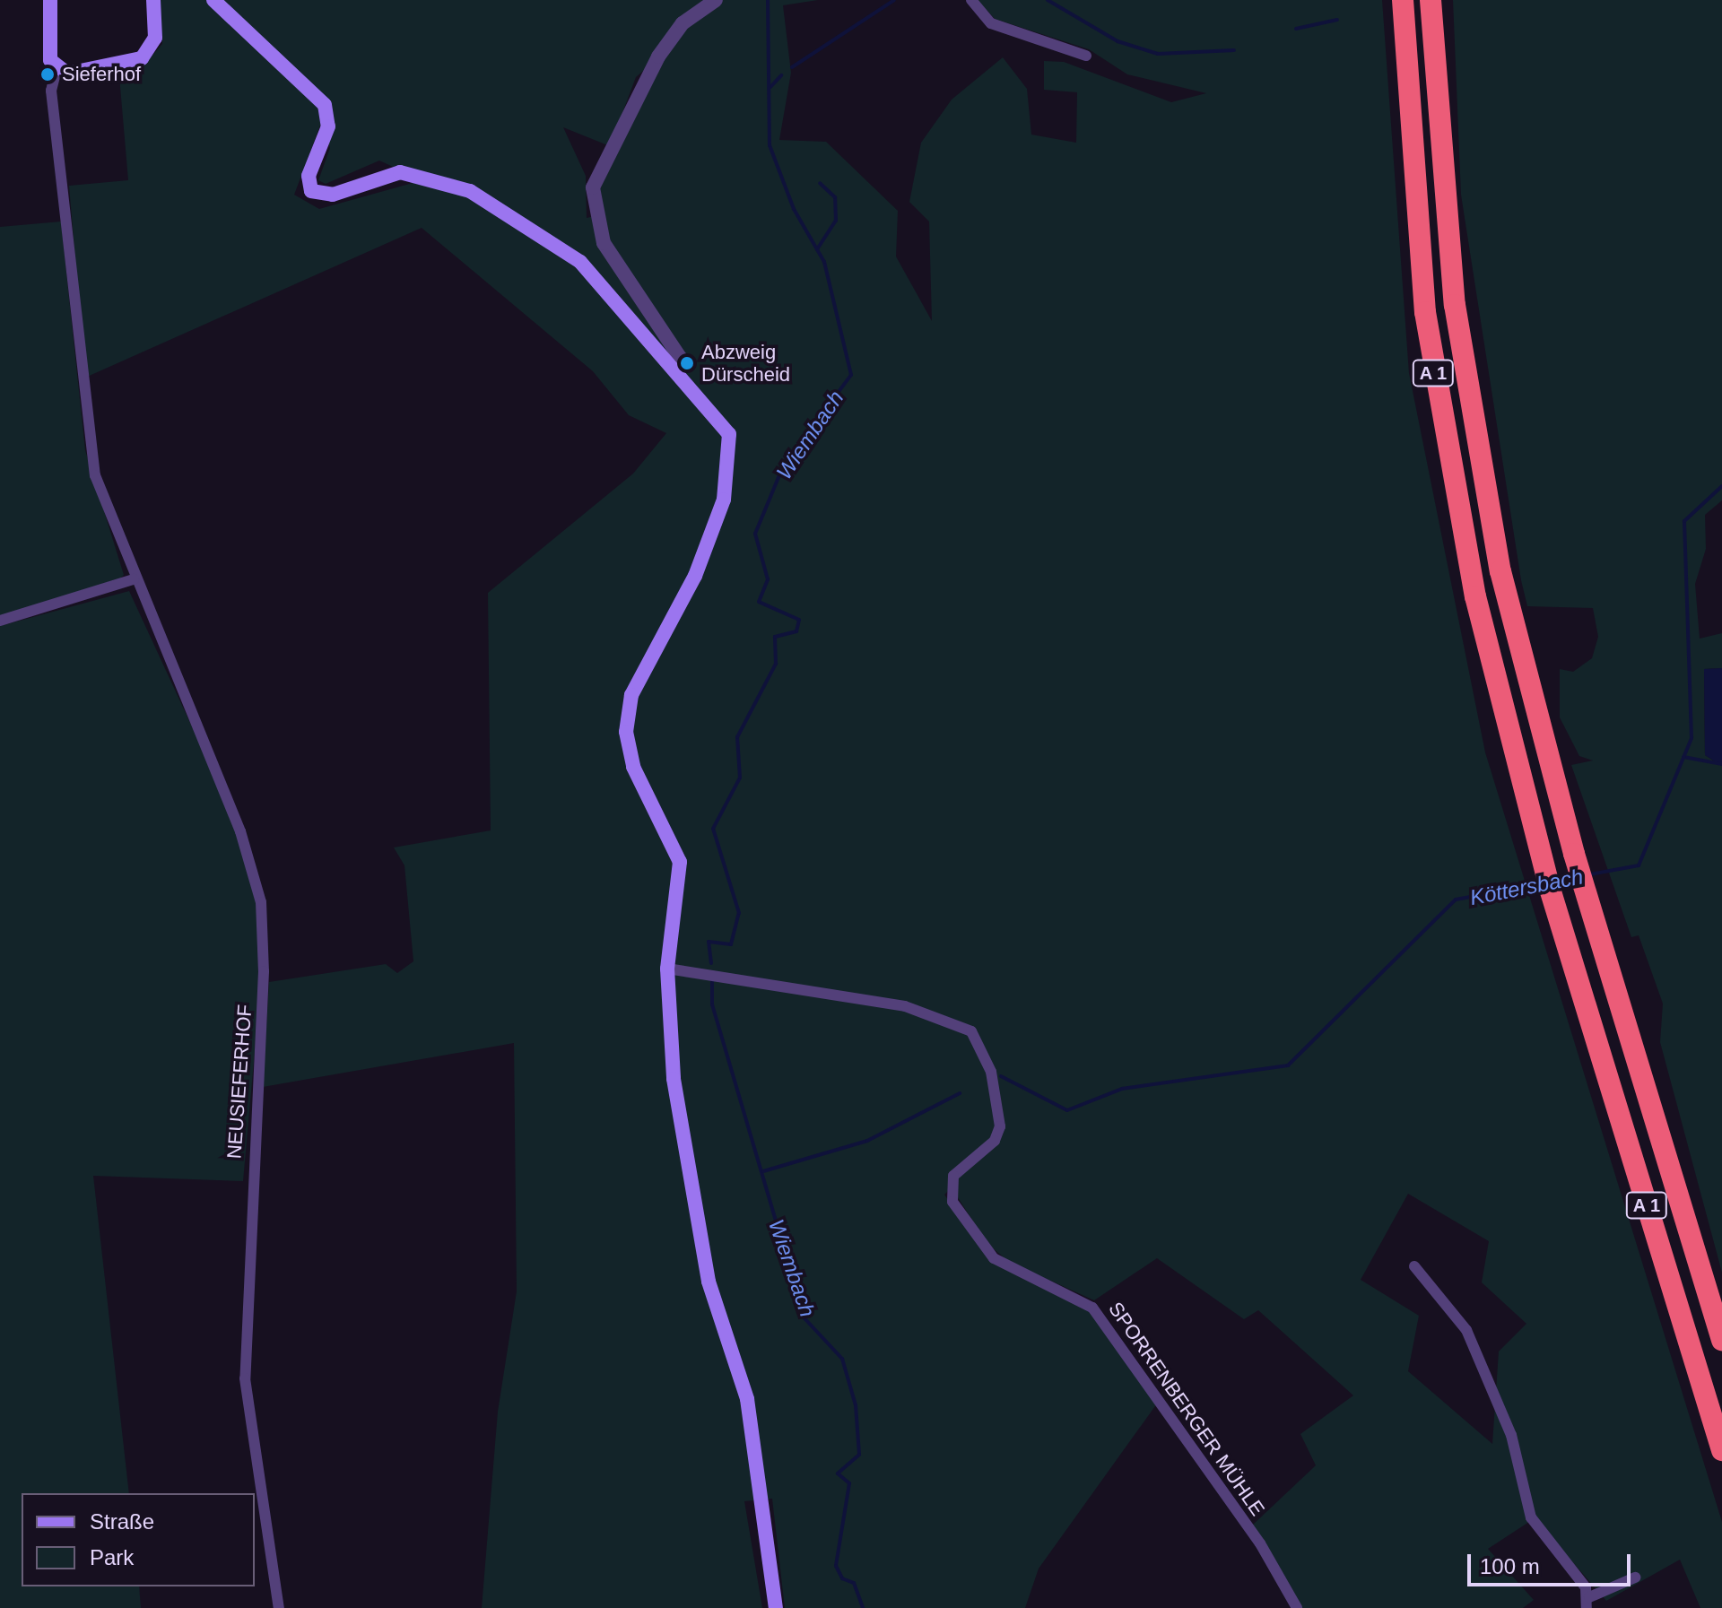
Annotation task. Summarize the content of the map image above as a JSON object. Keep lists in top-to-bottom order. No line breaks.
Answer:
{"streets":{"highway":["A 1"],"street":["NEUSIEFERHOF","SPORRENBERGER MÜHLE"]},"water":["Wiembach","Köttersbach"],"places":["Sieferhof","Abzweig Dürscheid"],"legend":["Straße","Park"],"scale_bar":"100 m"}
